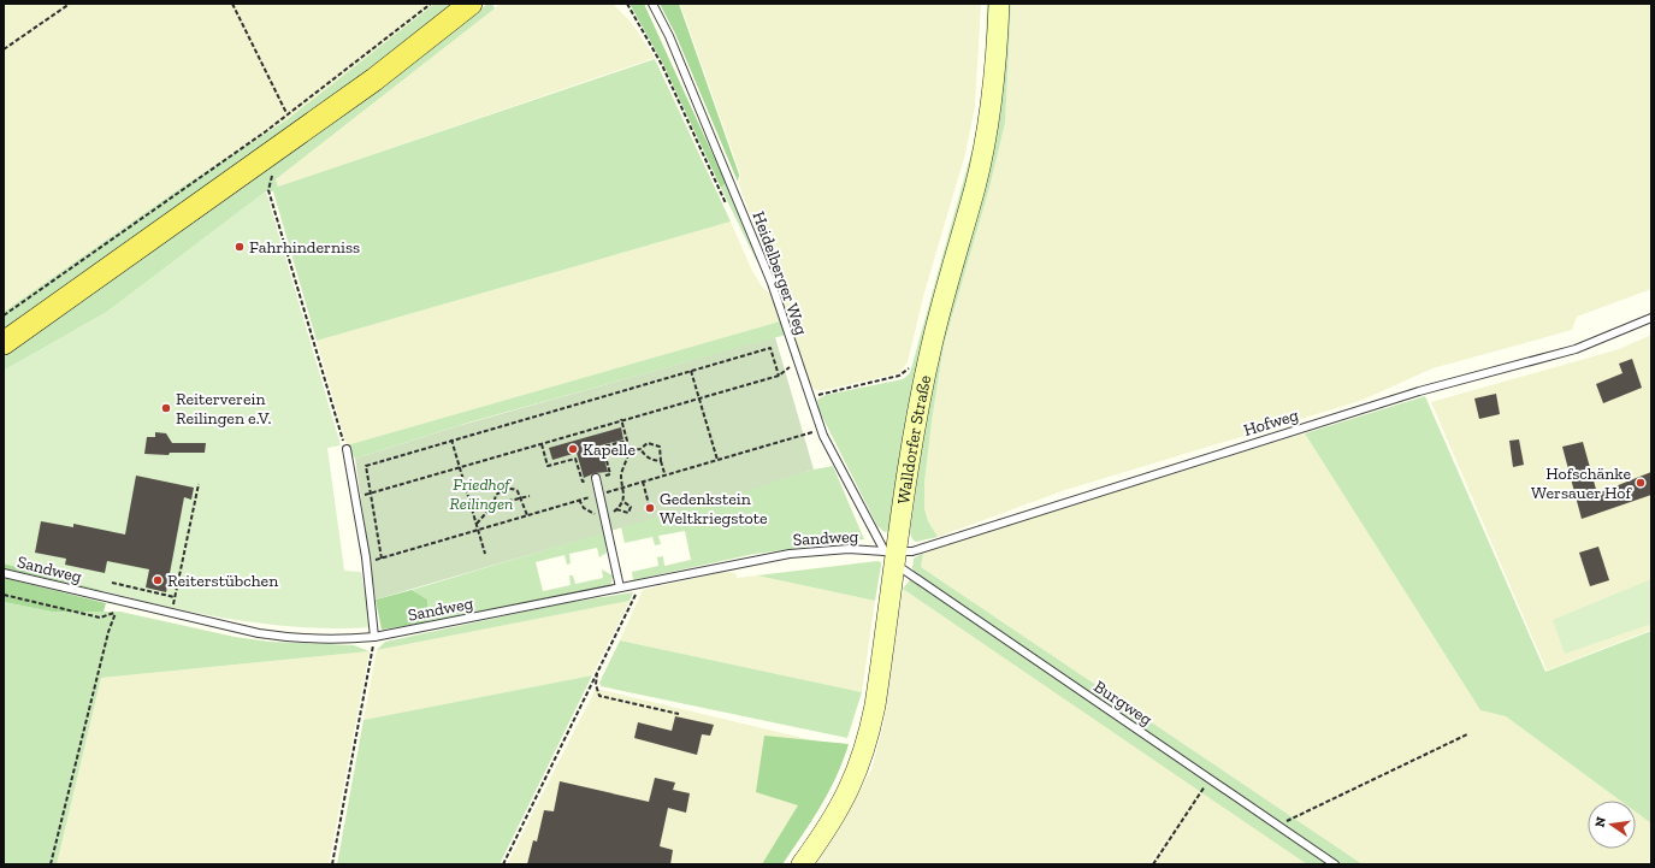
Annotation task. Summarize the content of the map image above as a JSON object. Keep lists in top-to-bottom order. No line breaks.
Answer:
{"streets":{"street":["Walldorfer Straße"],"lane":["Heidelberger Weg","Hofweg","Sandweg","Burgweg"]},"crossings":[["Heidelberger Weg","Hofweg"],["Heidelberger Weg","Walldorfer Straße"],["Heidelberger Weg","Sandweg"],["Heidelberger Weg","Burgweg"],["Hofweg","Walldorfer Straße"],["Hofweg","Sandweg"],["Hofweg","Burgweg"],["Walldorfer Straße","Sandweg"],["Walldorfer Straße","Burgweg"],["Sandweg","Burgweg"]],"parks":["Friedhof Reilingen"],"places":["Fahrhinderniss","Reiterverein Reilingen e.V.","Kapelle","Hofschänke Wersauer Hof","Gedenkstein Weltkriegstote","Reiterstübchen"],"north":"left"}
